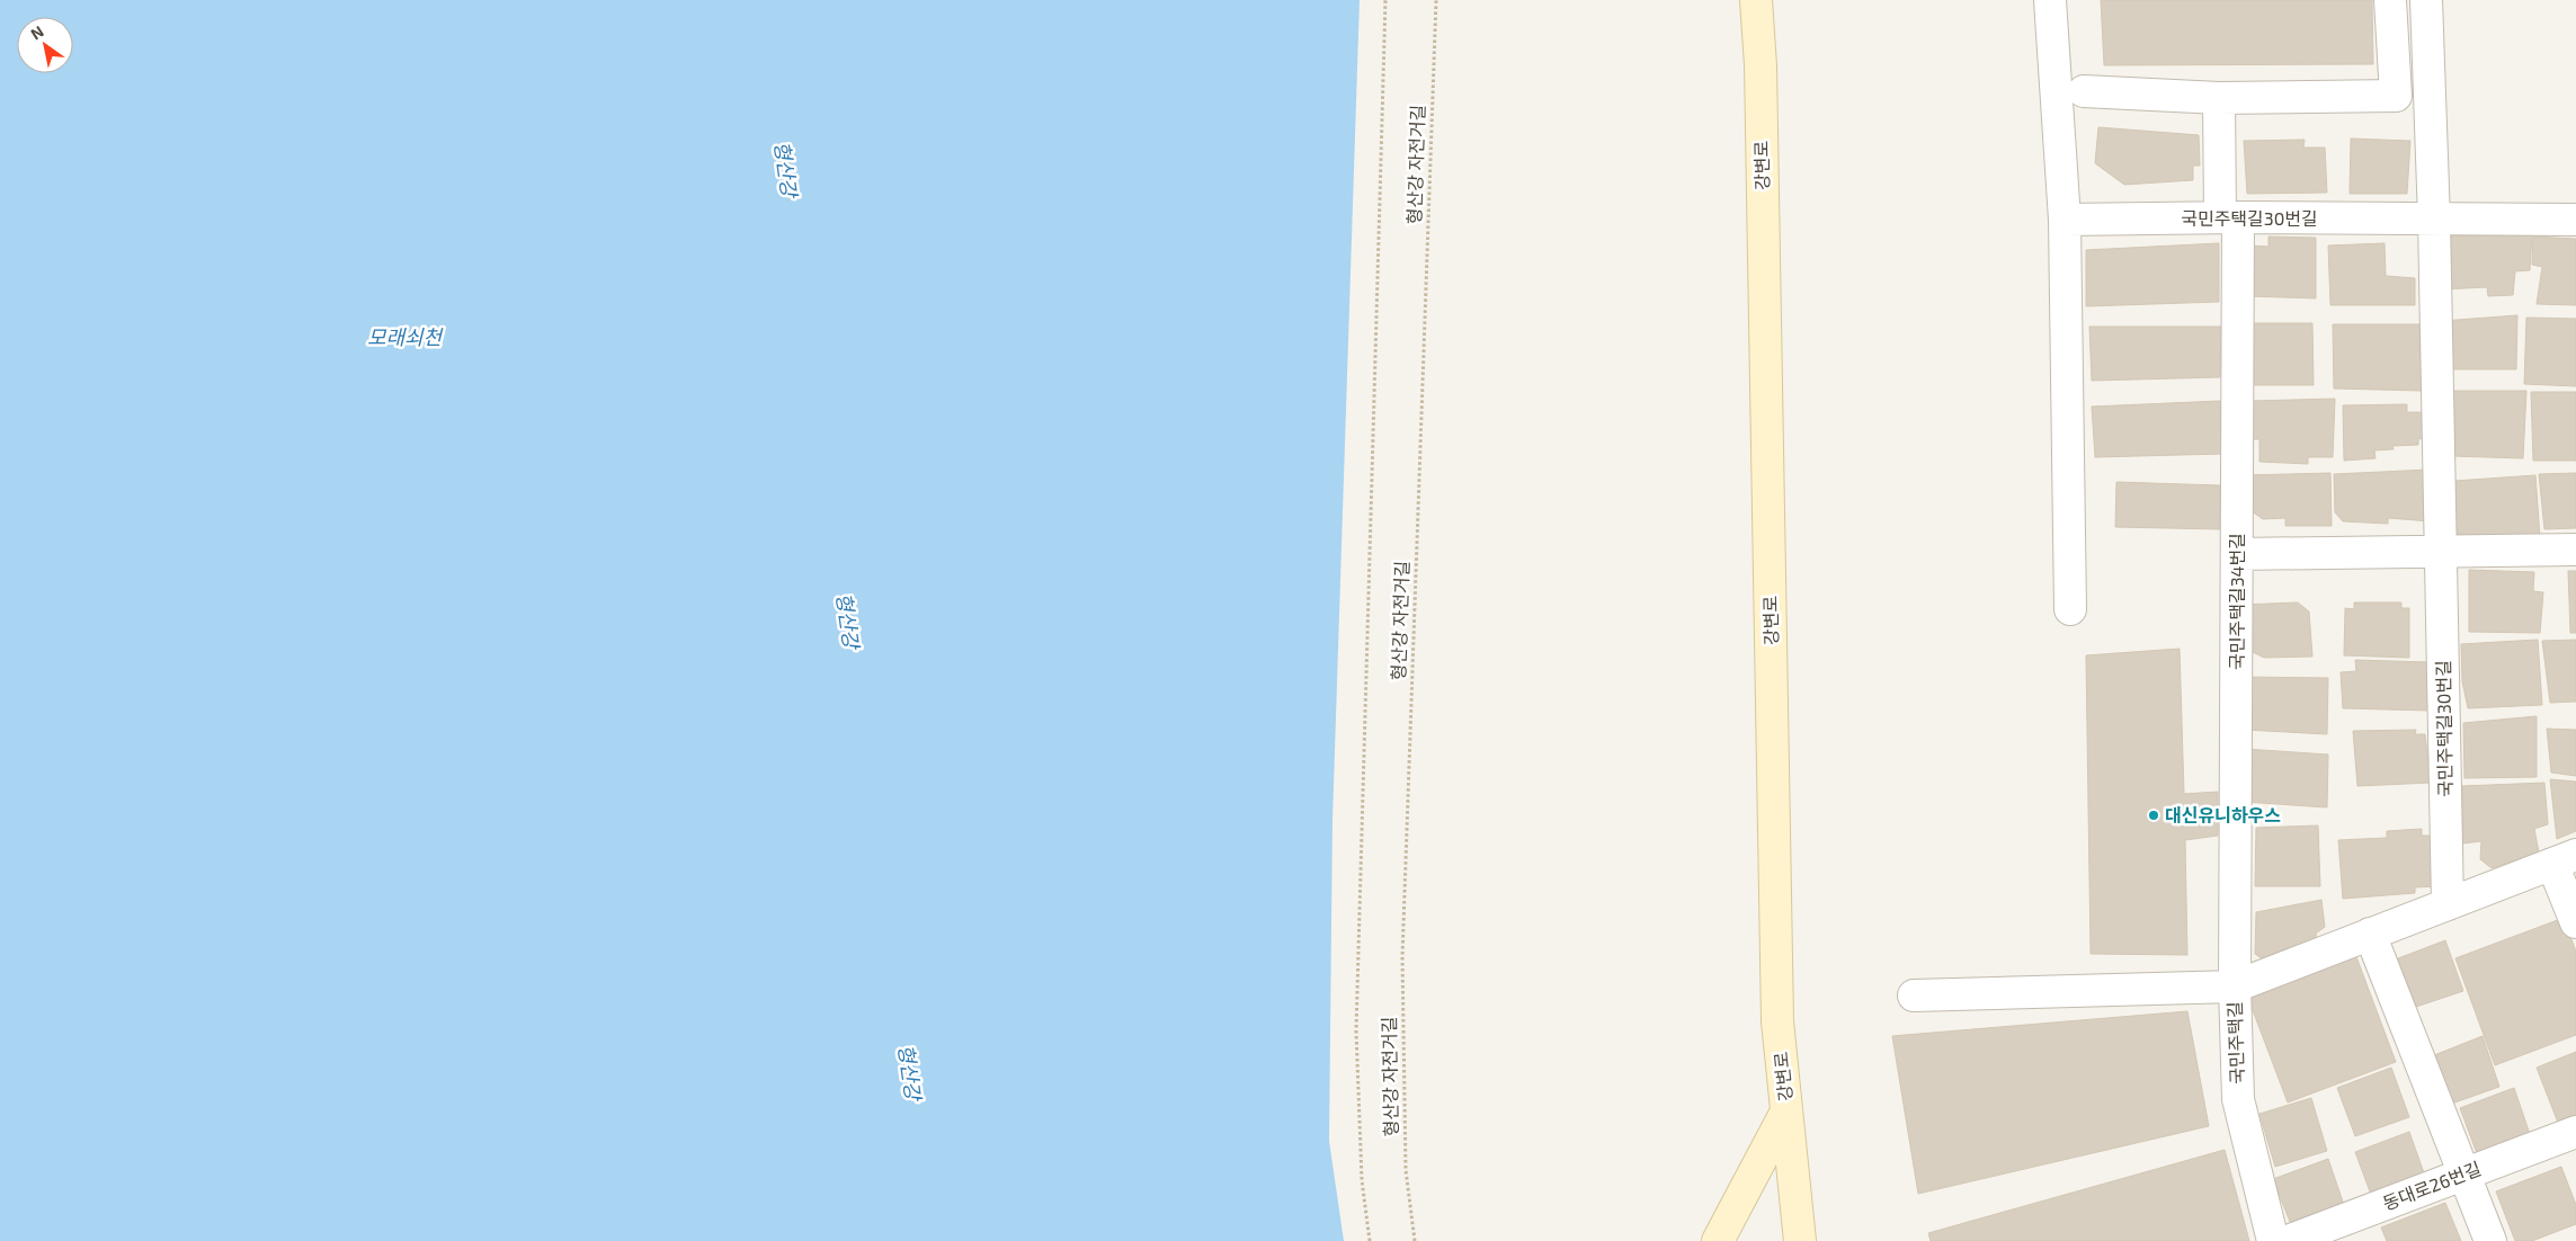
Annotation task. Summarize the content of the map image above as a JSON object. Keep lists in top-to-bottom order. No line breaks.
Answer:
{"streets":{"street":["강변로","국민주택길30번길","국민주택길34번길","국민주택길","동대로26번길"],"path":["형산강 자전거길"]},"crossings":[["국민주택길30번길","국민주택길34번길"],["국민주택길30번길","국민주택길"],["국민주택길34번길","국민주택길"]],"water":["형산강","모래쇠천"],"places":["대신유니하우스"],"north":"top left"}
